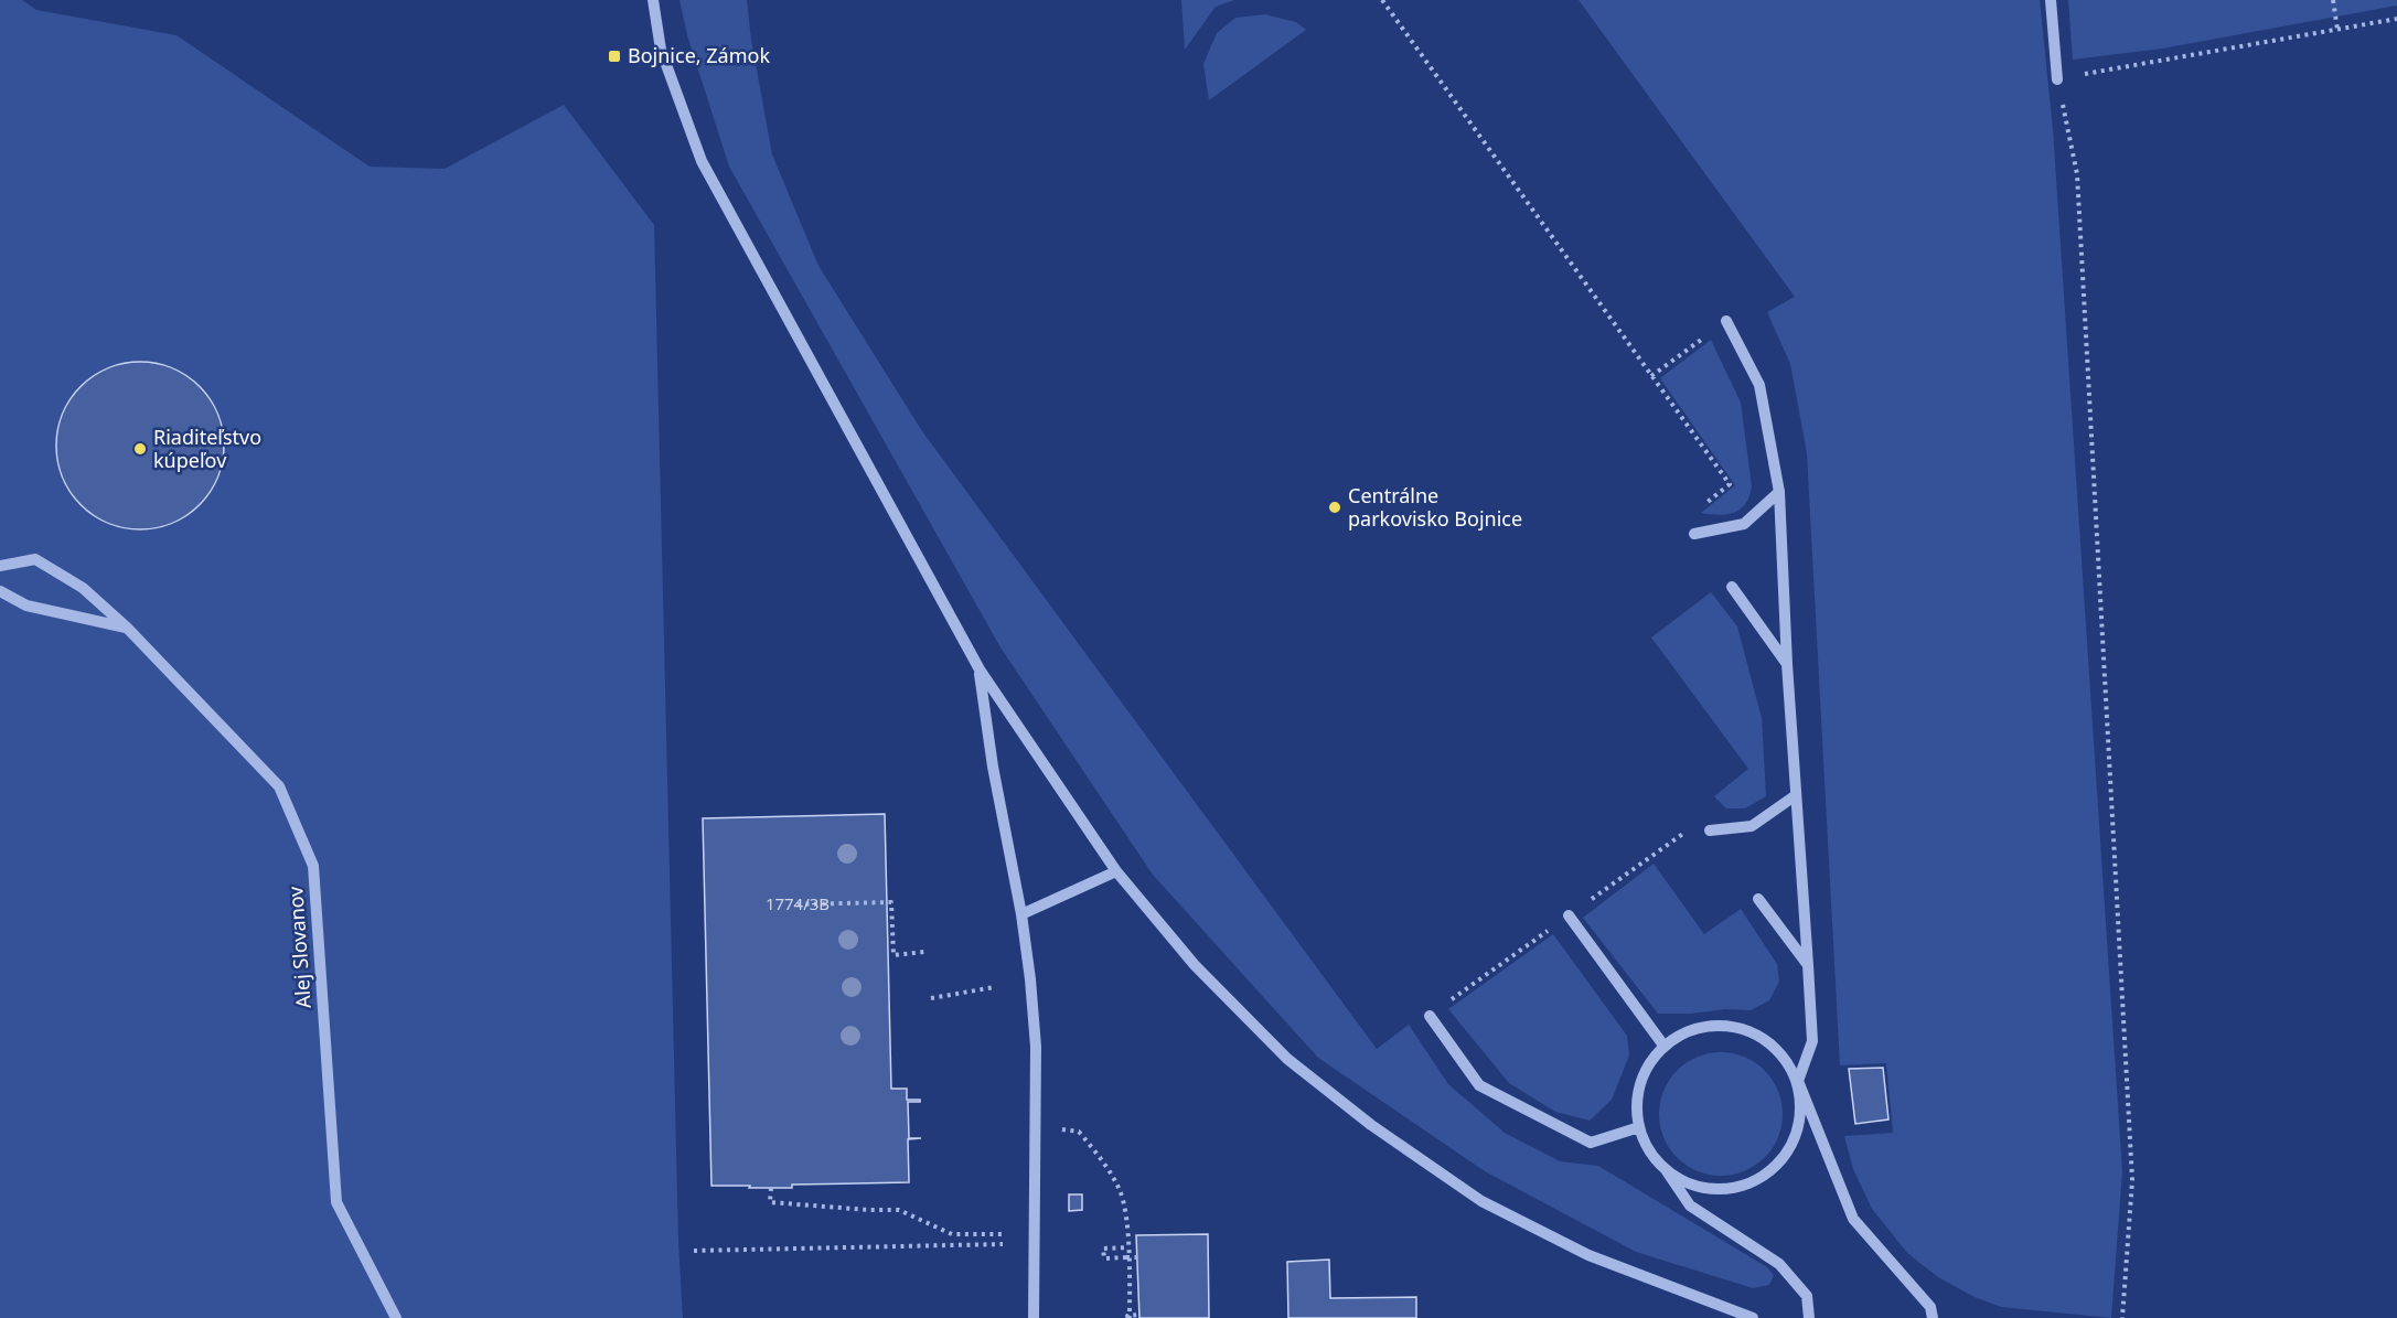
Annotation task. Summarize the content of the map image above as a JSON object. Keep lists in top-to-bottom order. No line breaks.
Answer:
{"streets":{"street":["Alej Slovanov"]},"places":{"transit":["Bojnice, Zámok"],"other":["Riaditeľstvo kúpeľov","Centrálne parkovisko Bojnice"]},"house_numbers":["1774/3B"]}
